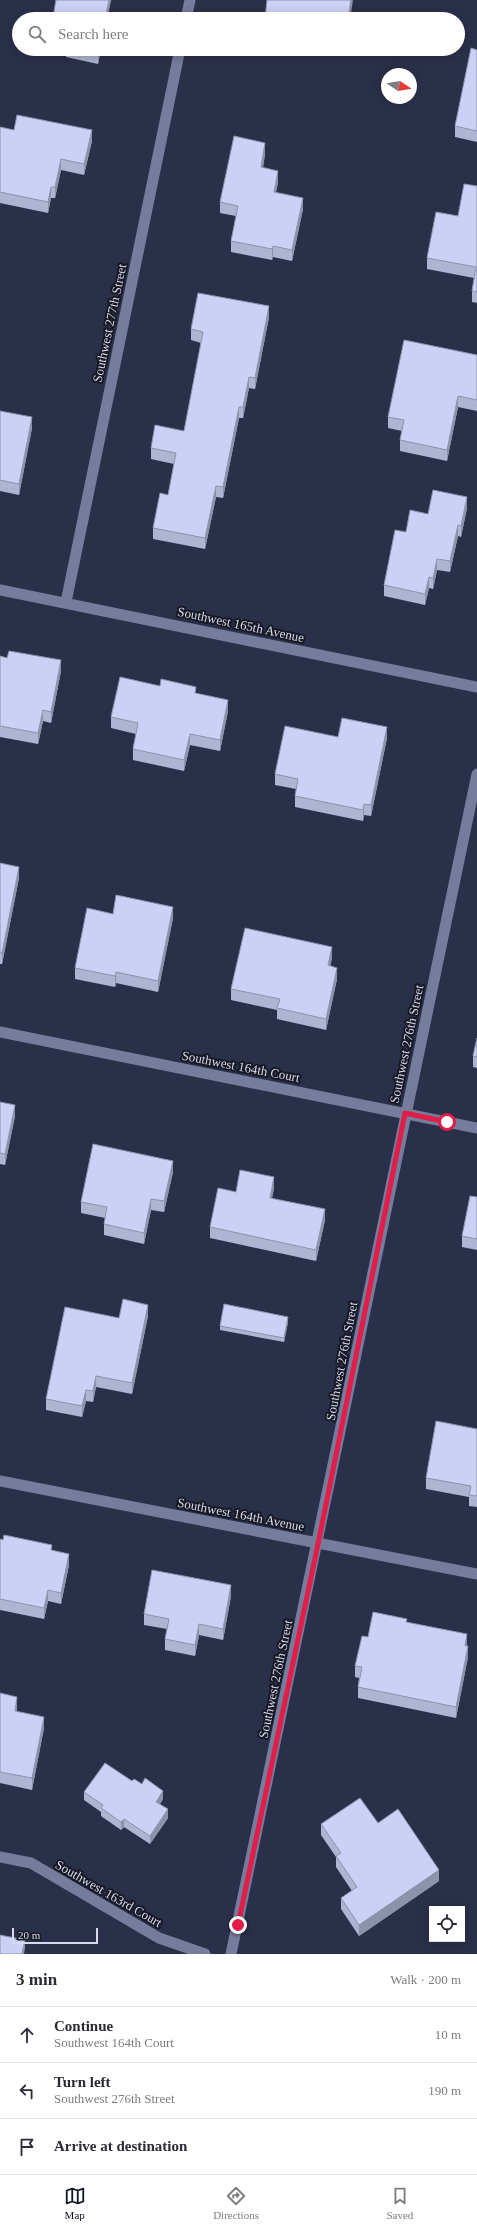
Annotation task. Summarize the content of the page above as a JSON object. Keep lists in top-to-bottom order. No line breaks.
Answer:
{"streets":{"street":["Southwest 277th Street","Southwest 165th Avenue","Southwest 276th Street","Southwest 164th Court","Southwest 164th Avenue","Southwest 163rd Court"]},"crossings":[["Southwest 277th Street","Southwest 165th Avenue"],["Southwest 276th Street","Southwest 164th Court"],["Southwest 276th Street","Southwest 164th Avenue"]],"scale_bar":"20 m","north":"right","page":{"search":"Search here","scale":"20 m","heading":["3 min","Walk · 200 m"],"list":[["Continue","Southwest 164th Court","10 m"],["Turn left","Southwest 276th Street","190 m"],"Arrive at destination"],"nav":["Map","Directions","Saved"]}}
